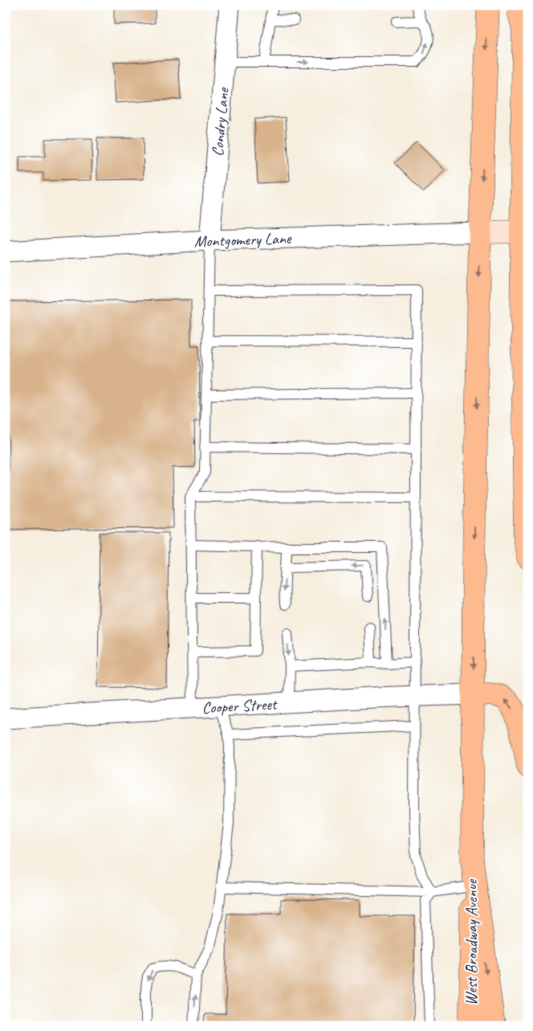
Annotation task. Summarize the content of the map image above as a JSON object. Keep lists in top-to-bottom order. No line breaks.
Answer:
{"streets":{"main road":["West Broadway Avenue"],"street":["Condry Lane","Montgomery Lane","Cooper Street"]},"crossings":[["Condry Lane","Montgomery Lane"]]}
